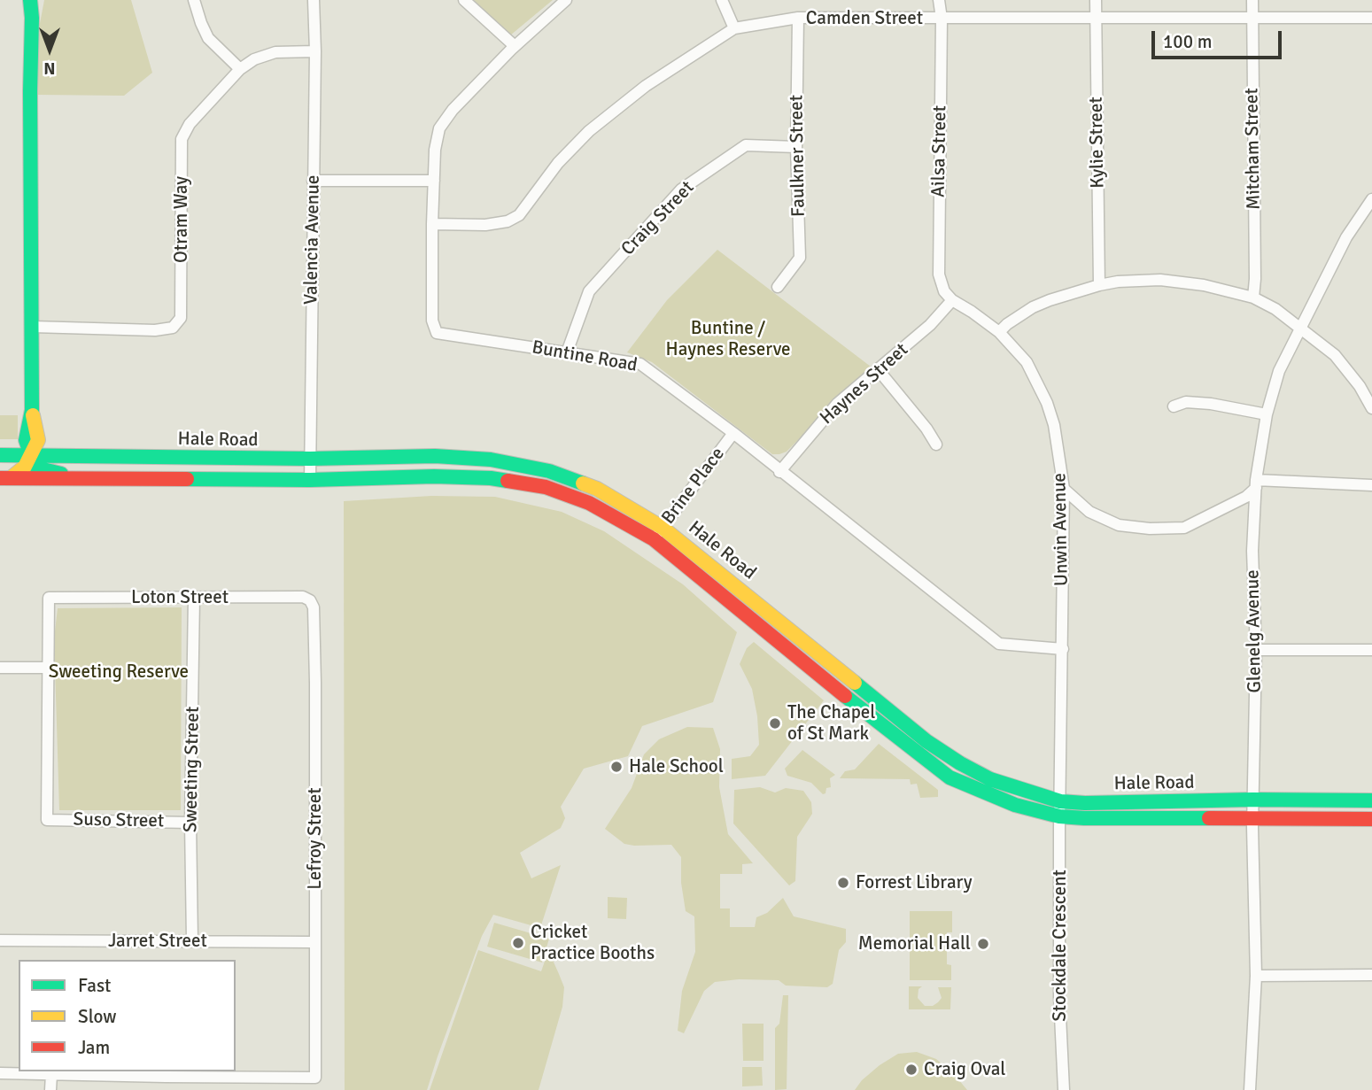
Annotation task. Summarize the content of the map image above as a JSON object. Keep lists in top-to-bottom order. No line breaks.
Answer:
{"streets":{"main road":["Hale Road"],"street":["Camden Street","Kylie Street","Mitcham Street","Ailsa Street","Faulkner Street","Craig Street","Otram Way","Valencia Avenue","Buntine Road","Haynes Street","Brine Place","Unwin Avenue","Loton Street","Glenelg Avenue","Sweeting Street","Suso Street","Lefroy Street","Jarret Street","Stockdale Crescent"]},"crossings":[["Camden Street","Kylie Street"],["Camden Street","Mitcham Street"],["Camden Street","Ailsa Street"],["Camden Street","Faulkner Street"],["Camden Street","Buntine Road"],["Ailsa Street","Haynes Street"],["Ailsa Street","Unwin Avenue"],["Faulkner Street","Craig Street"],["Craig Street","Buntine Road"],["Otram Way","Valencia Avenue"],["Valencia Avenue","Hale Road"],["Buntine Road","Haynes Street"],["Buntine Road","Brine Place"],["Buntine Road","Unwin Avenue"],["Haynes Street","Unwin Avenue"],["Hale Road","Brine Place"],["Hale Road","Unwin Avenue"],["Hale Road","Glenelg Avenue"],["Hale Road","Stockdale Crescent"],["Unwin Avenue","Stockdale Crescent"],["Loton Street","Sweeting Street"],["Loton Street","Suso Street"],["Loton Street","Lefroy Street"],["Sweeting Street","Suso Street"],["Sweeting Street","Jarret Street"],["Lefroy Street","Jarret Street"]],"parks":["Buntine / Haynes Reserve","Sweeting Reserve"],"places":["The Chapel of St Mark","Hale School","Forrest Library","Cricket Practice Booths","Memorial Hall","Craig Oval"],"legend":["Fast","Slow","Jam"],"scale_bar":"100 m","north":"bottom"}
